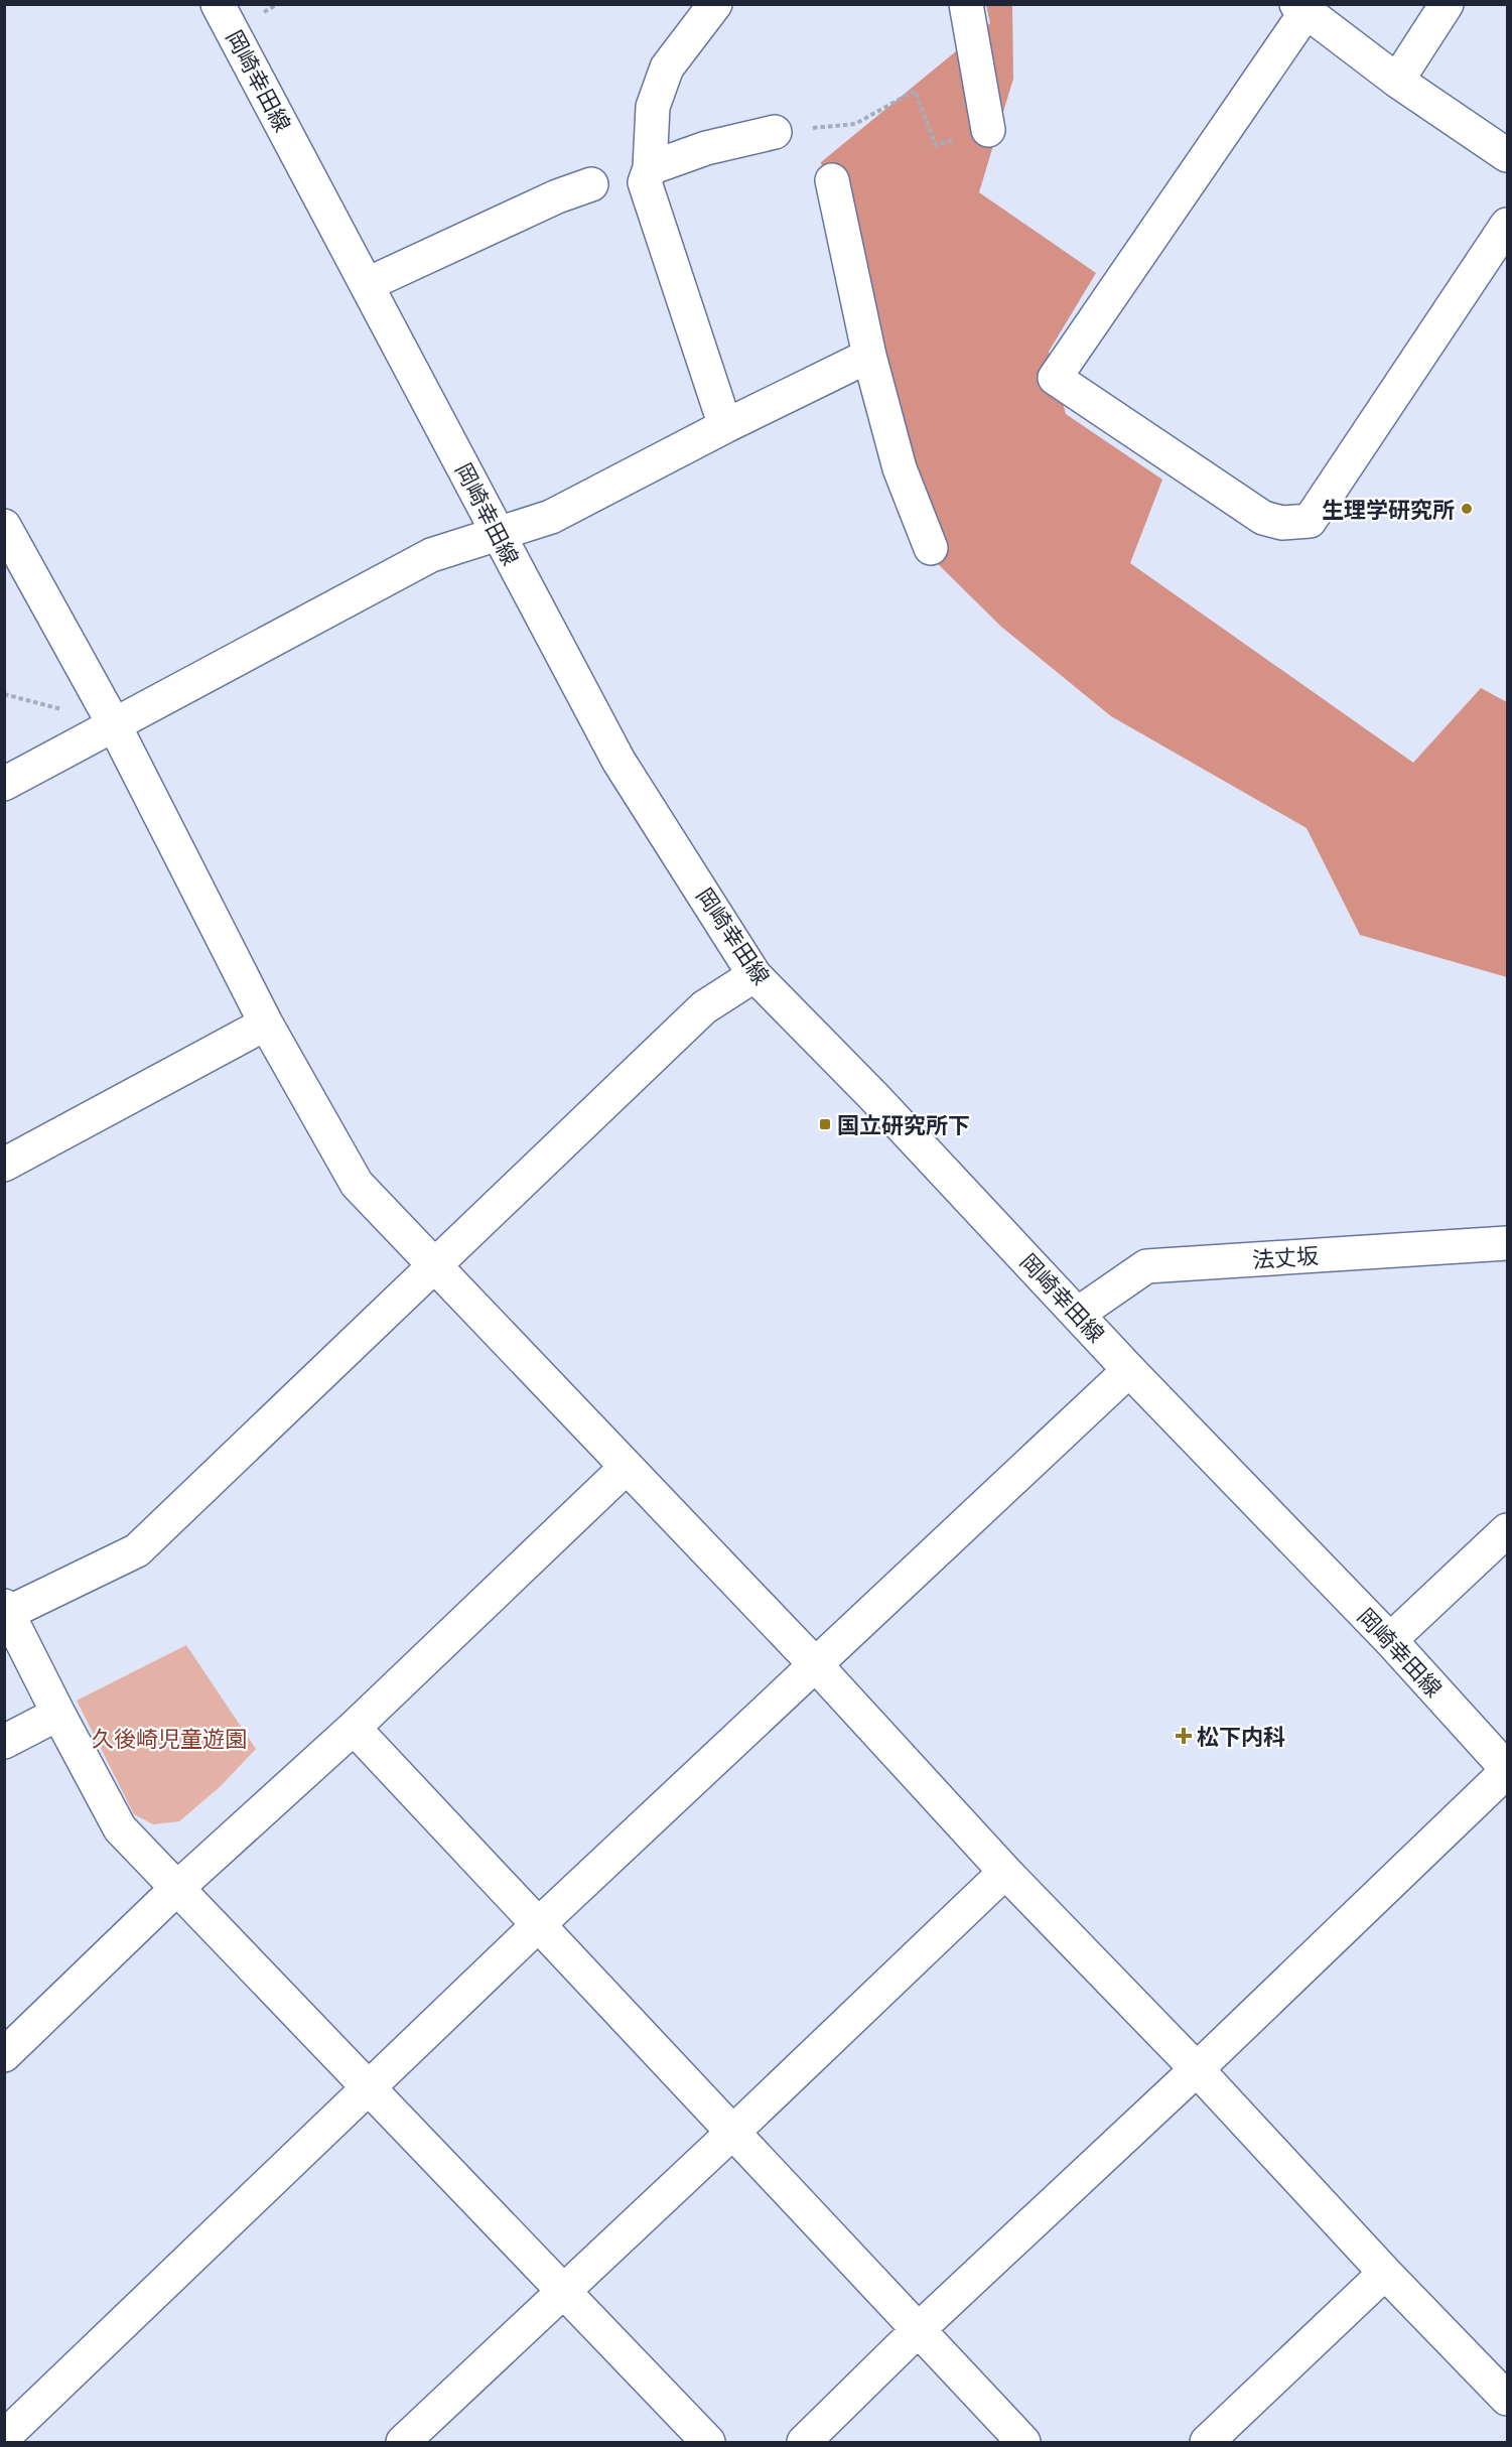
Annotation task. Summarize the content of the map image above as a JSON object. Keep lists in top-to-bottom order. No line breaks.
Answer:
{"streets":{"street":["岡崎幸田線","法丈坂"]},"crossings":[["岡崎幸田線","法丈坂"]],"parks":["久後崎児童遊園"],"places":{"other":["生理学研究所"],"transit":["国立研究所下"],"health":["松下内科"]}}
